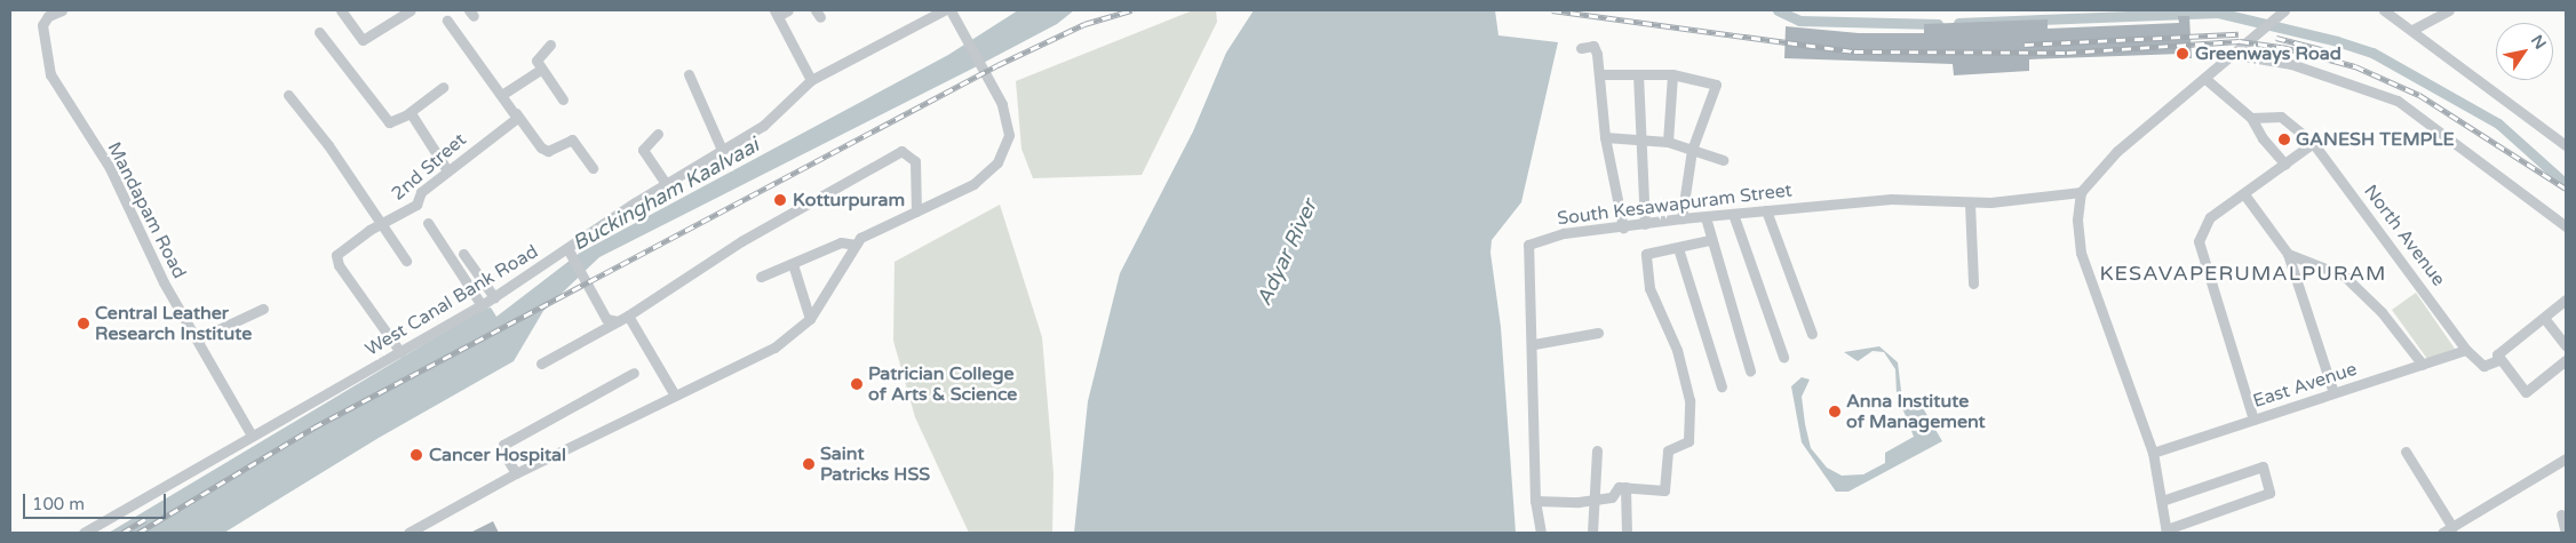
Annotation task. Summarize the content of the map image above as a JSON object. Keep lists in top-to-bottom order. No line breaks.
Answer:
{"streets":{"street":["2nd Street","South Kesawapuram Street","Mandapam Road","North Avenue","West Canal Bank Road","East Avenue"]},"crossings":[["2nd Street","West Canal Bank Road"],["Mandapam Road","West Canal Bank Road"],["North Avenue","East Avenue"]],"districts":["KESAVAPERUMALPURAM"],"water":["Buckingham Kaalvaai","Adyar River"],"places":["Greenways Road","GANESH TEMPLE","Kotturpuram","Central Leather Research Institute","Patrician College of Arts & Science","Anna Institute of Management","Cancer Hospital","Saint Patricks HSS"],"scale_bar":"100 m","north":"top right"}
